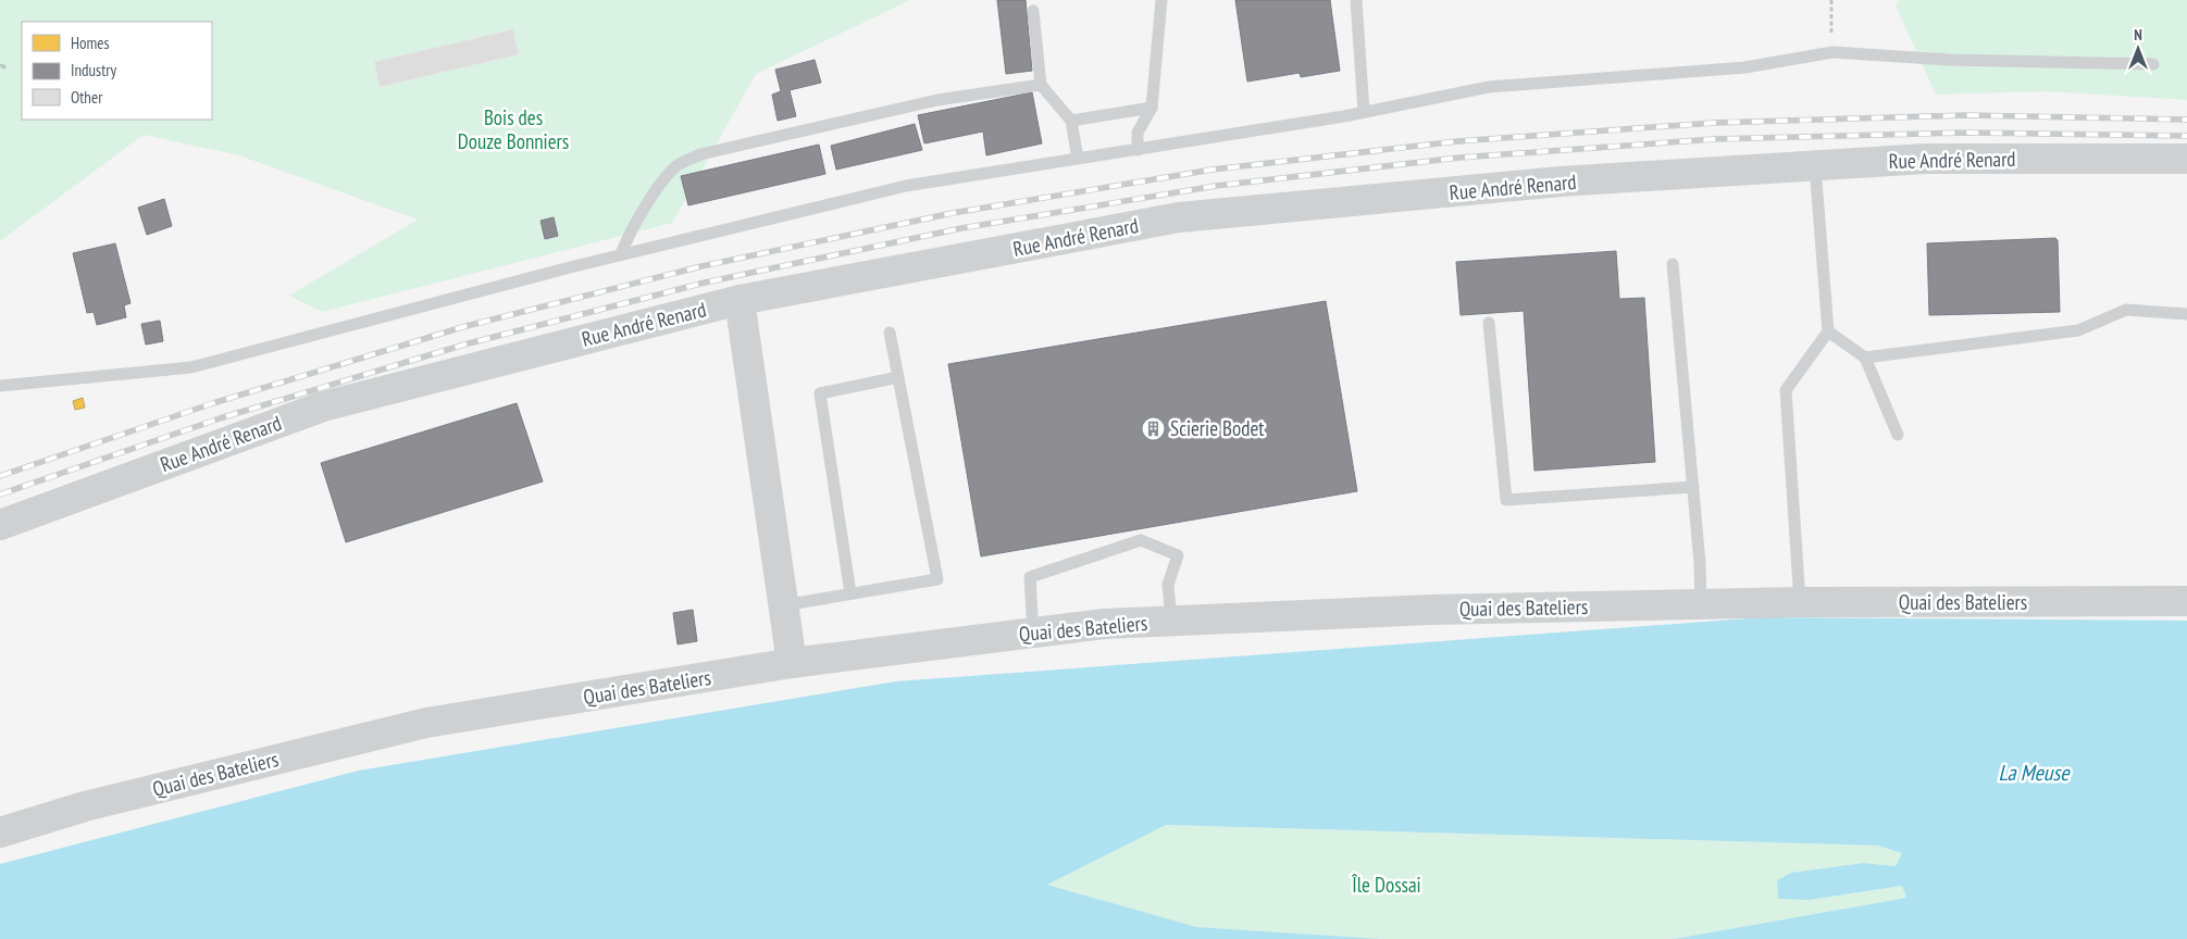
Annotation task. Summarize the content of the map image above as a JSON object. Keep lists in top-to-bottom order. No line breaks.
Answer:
{"streets":{"street":["Rue André Renard","Quai des Bateliers"]},"water":["La Meuse"],"parks":["Bois des Douze Bonniers","Île Dossai"],"places":{"building":["Scierie Bodet"]},"legend":["Homes","Industry","Other"],"north":"top"}
